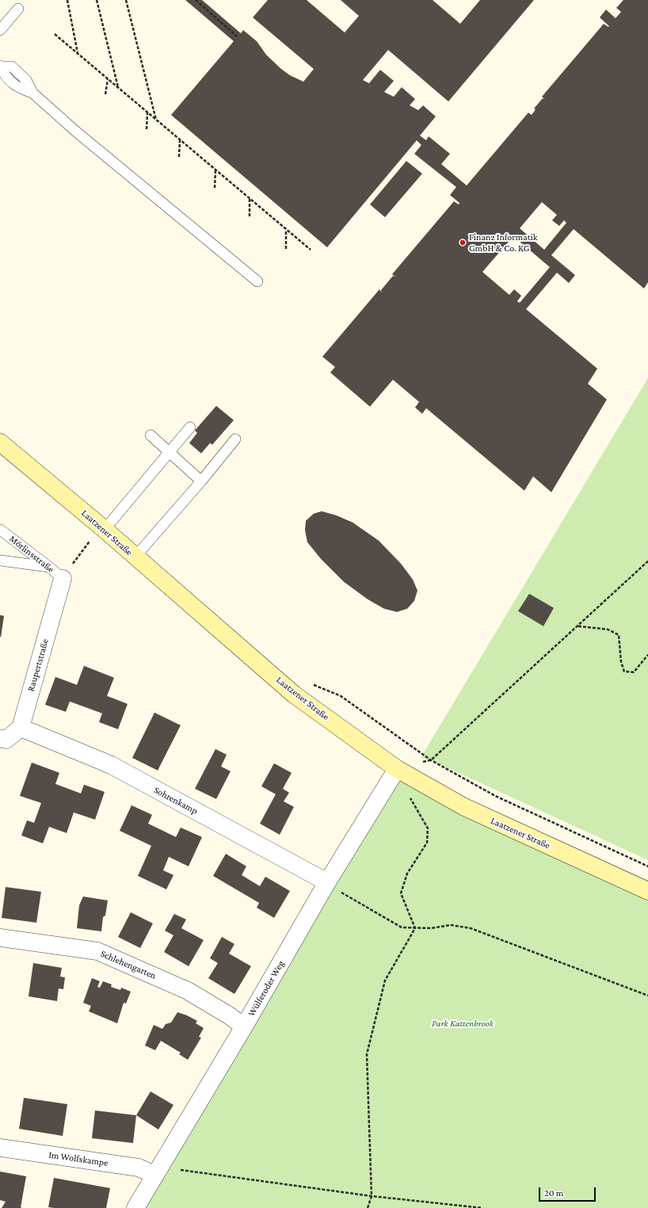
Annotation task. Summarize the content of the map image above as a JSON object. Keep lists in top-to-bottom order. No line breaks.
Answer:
{"streets":{"main road":["Laatzener Straße"],"street":["Raupertstraße","Sohrenkamp","Schlehengarten","Wülferoder Weg","Im Wolfskampe"],"lane":["Mörlinsstraße"]},"crossings":[["Laatzener Straße","Wülferoder Weg"],["Mörlinsstraße","Raupertstraße"],["Raupertstraße","Sohrenkamp"],["Sohrenkamp","Wülferoder Weg"],["Schlehengarten","Wülferoder Weg"],["Wülferoder Weg","Im Wolfskampe"]],"parks":["Park Kattenbrook"],"places":["Finanz Informatik GmbH & Co. KG"],"scale_bar":"20 m"}
